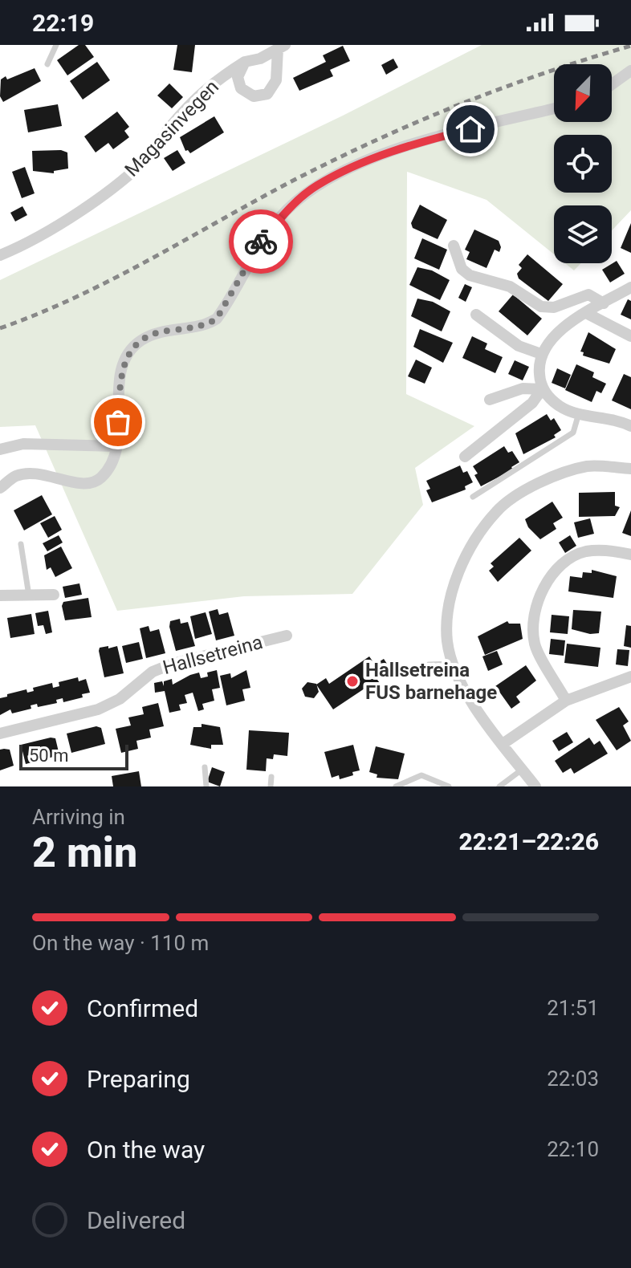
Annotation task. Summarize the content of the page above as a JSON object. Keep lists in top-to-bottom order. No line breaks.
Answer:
{"streets":{"street":["Magasinvegen","Hallsetreina"]},"places":["Hallsetreina FUS barnehage"],"scale_bar":"50 m","north":"bottom left","page":{"status":"22:19","scale":"50 m","heading":["2 min","Arriving in","22:21–22:26"],"bar":"On the way · 110 m","list":[["Confirmed","21:51"],["Preparing","22:03"],["On the way","22:10"],"Delivered"]}}
